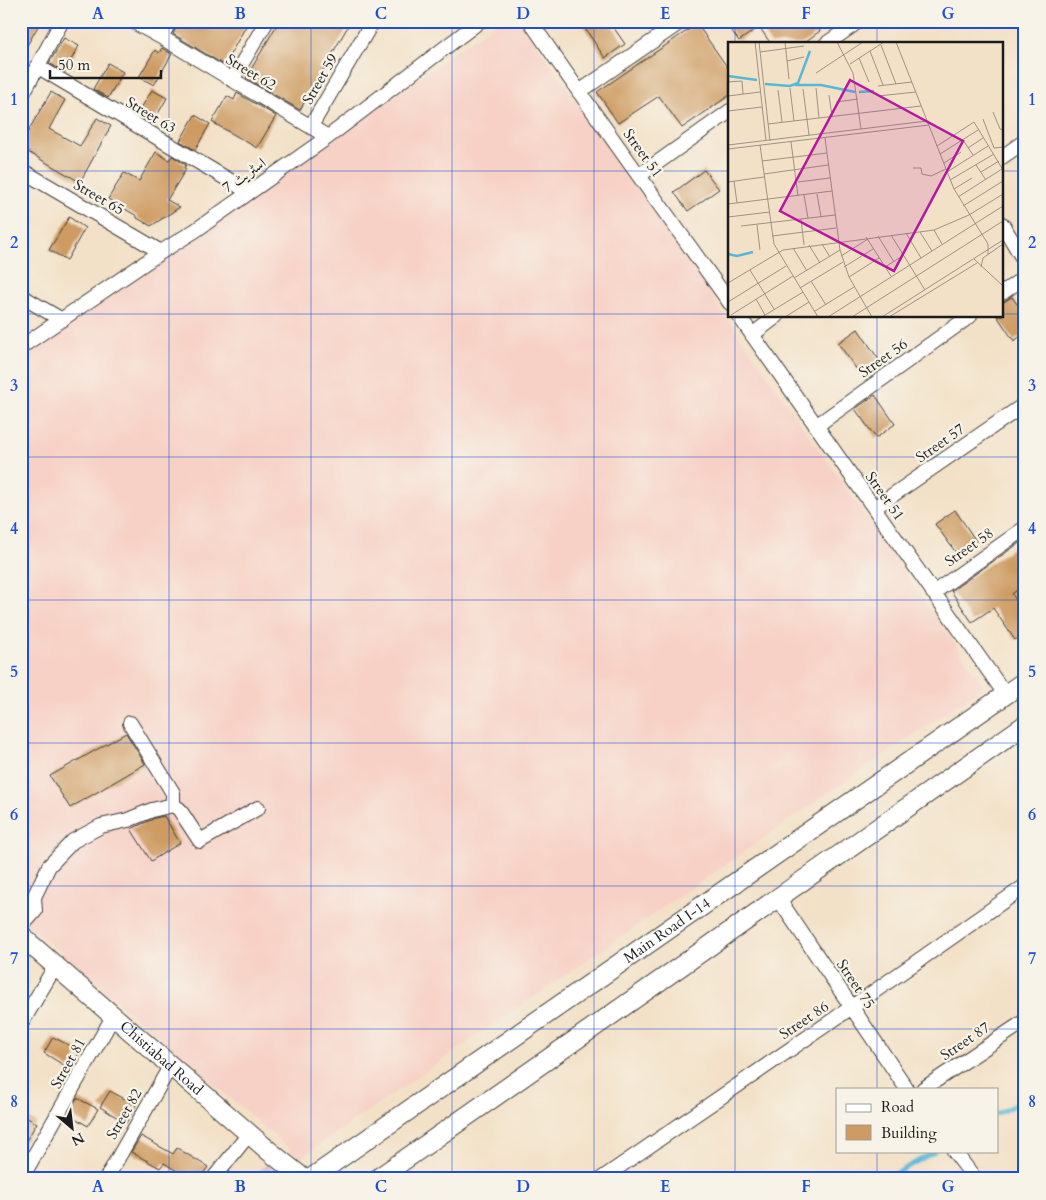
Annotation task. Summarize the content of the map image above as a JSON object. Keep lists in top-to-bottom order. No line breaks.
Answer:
{"streets":{"main road":["Main Road I-14","Chistiabad Road"],"street":["Street 62","Street 59","Street 63","Street 51","اسٹریٹ 7","Street 65","Street 56","Street 57","Street 58","Street 75","Street 86","Street 87","Street 81","Street 82"]},"crossings":[["Street 62","Street 59"],["Street 62","اسٹریٹ 7"],["Street 63","اسٹریٹ 7"],["Street 51","Street 56"],["Street 51","Street 57"],["Street 51","Street 58"],["Street 51","Main Road I-14"],["اسٹریٹ 7","Street 65"],["Street 75","Street 86"],["Chistiabad Road","Street 81"],["Chistiabad Road","Street 82"]],"legend":["Road","Building"],"scale_bar":"50 m","north":"bottom right","grid":{"columns":["A","B","C","D","E","F","G"],"rows":["1","2","3","4","5","6","7","8"]}}
